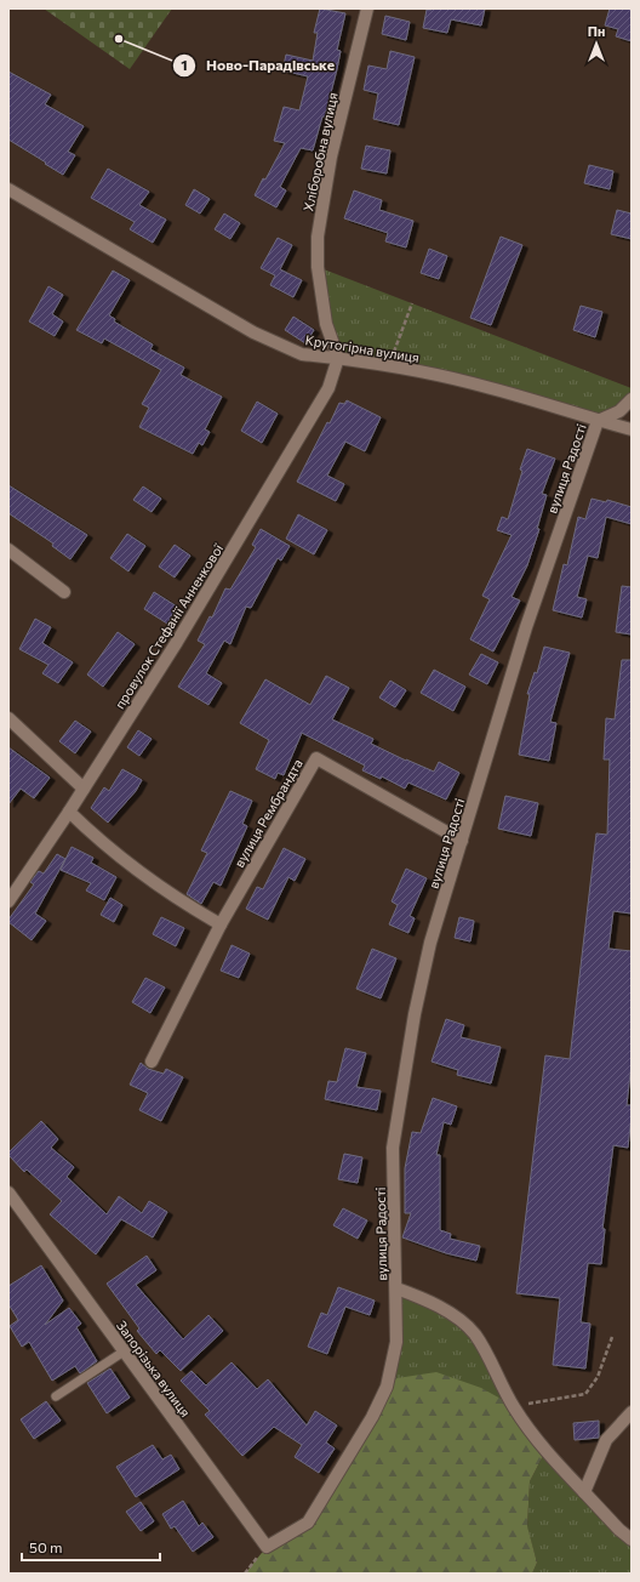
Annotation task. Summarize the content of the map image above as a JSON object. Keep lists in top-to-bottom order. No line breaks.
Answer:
{"streets":{"street":["Хліборобна вулиця","Крутогірна вулиця","вулиця Радості","провулок Стефанії Анненкової","вулиця Рембрандта","Запорізька вулиця"]},"crossings":[["Хліборобна вулиця","Крутогірна вулиця"],["Хліборобна вулиця","провулок Стефанії Анненкової"],["Крутогірна вулиця","вулиця Радості"],["Крутогірна вулиця","провулок Стефанії Анненкової"],["вулиця Радості","вулиця Рембрандта"],["вулиця Радості","Запорізька вулиця"]],"places":["Ново-Парадівське"],"scale_bar":"50 m","north":"top"}
